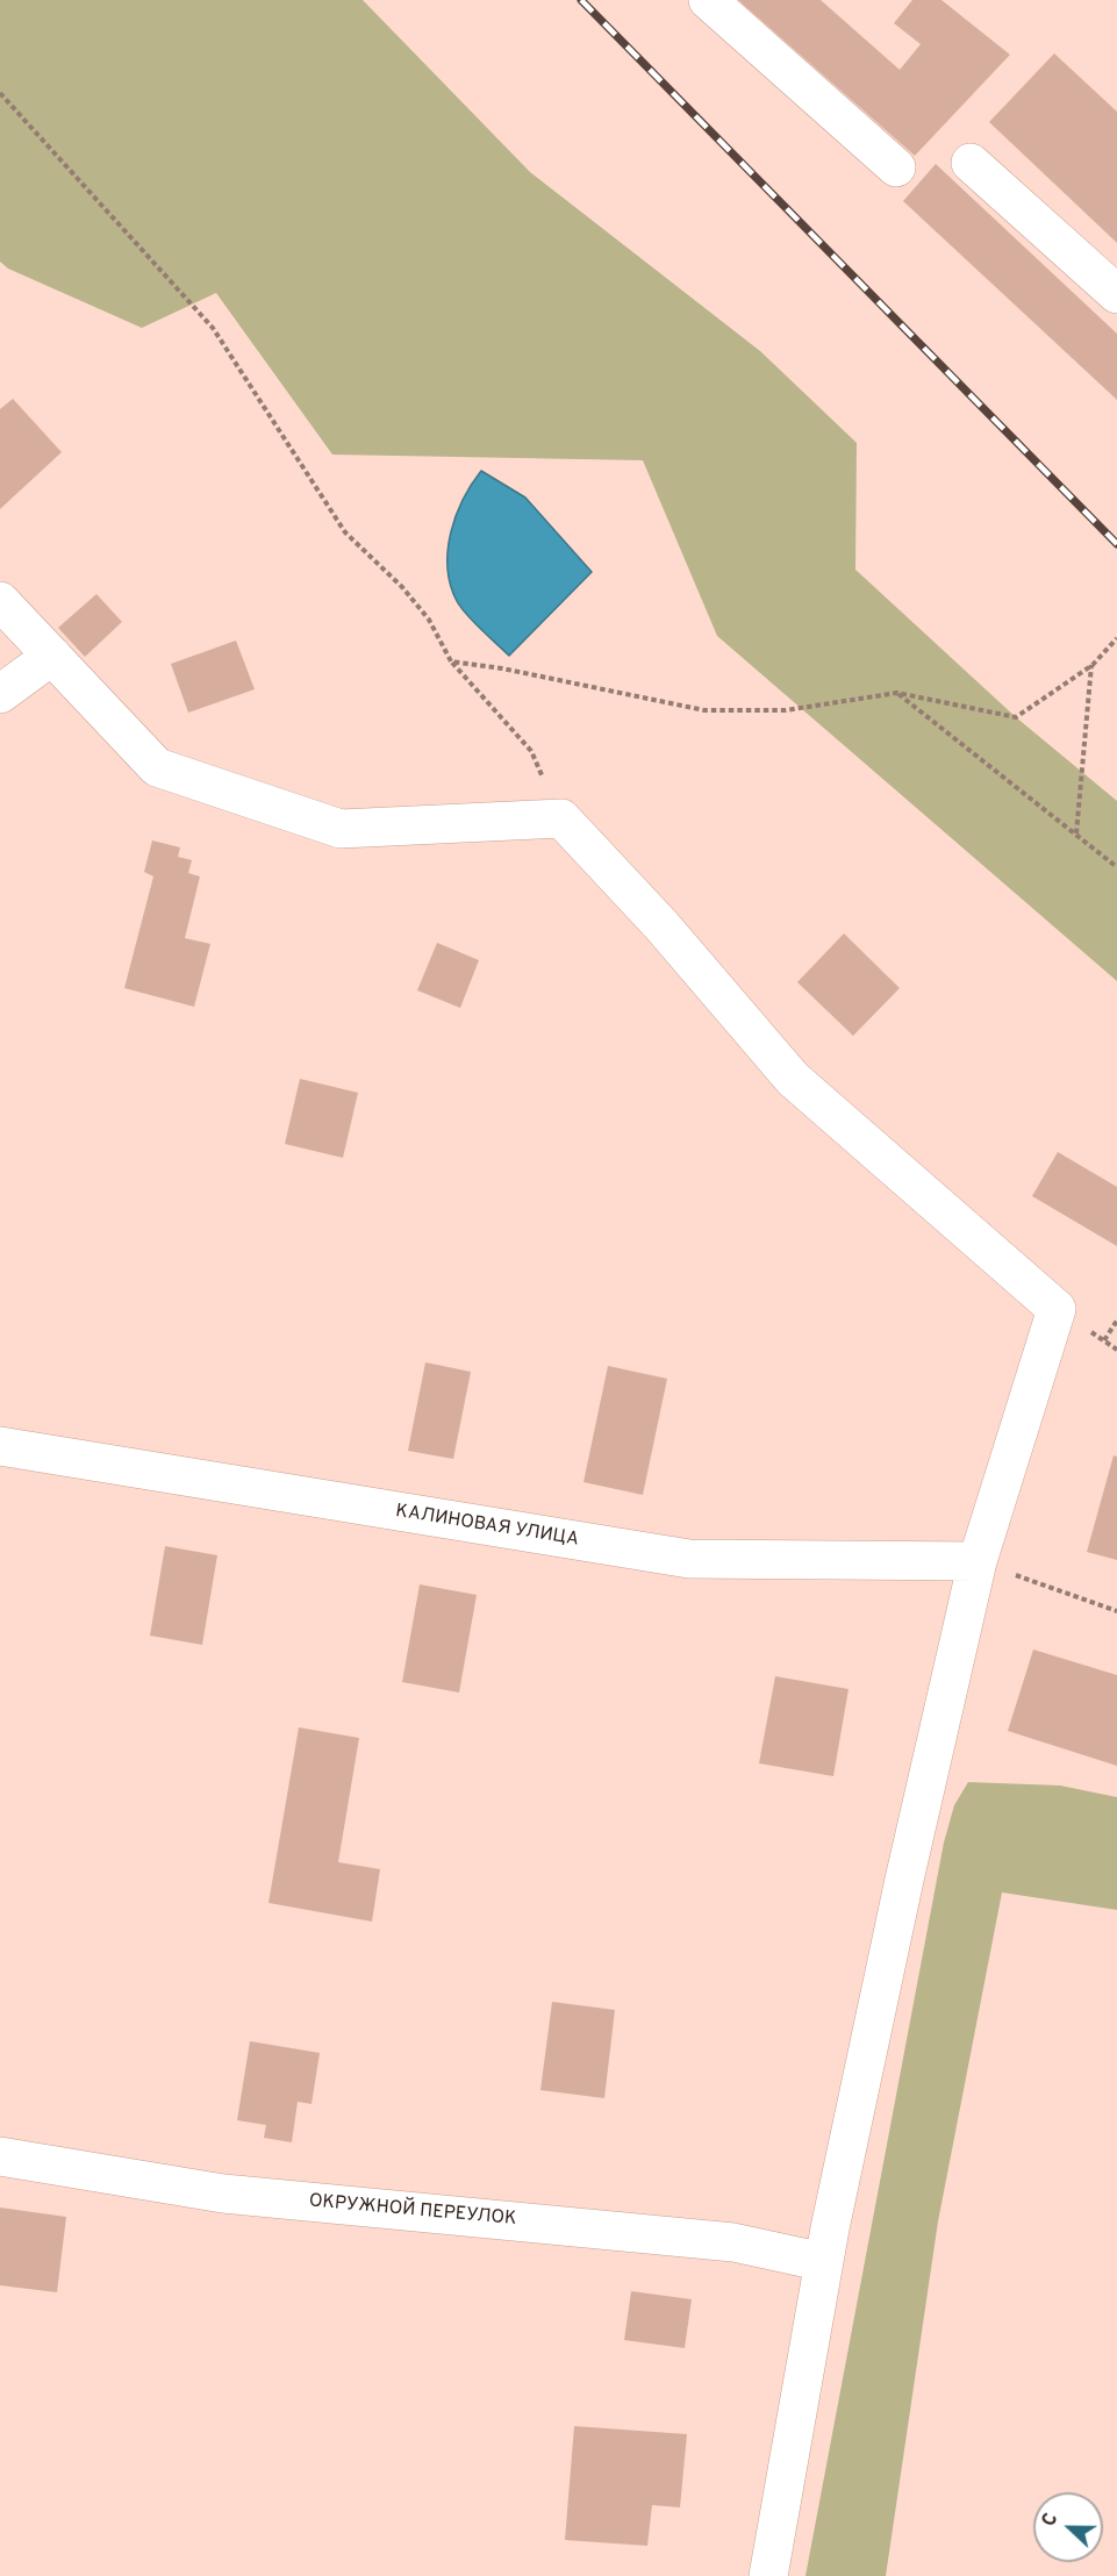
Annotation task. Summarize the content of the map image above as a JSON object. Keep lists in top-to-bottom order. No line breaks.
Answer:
{"streets":{"street":["КАЛИНОВАЯ УЛИЦА","ОКРУЖНОЙ ПЕРЕУЛОК"]},"north":"left"}
